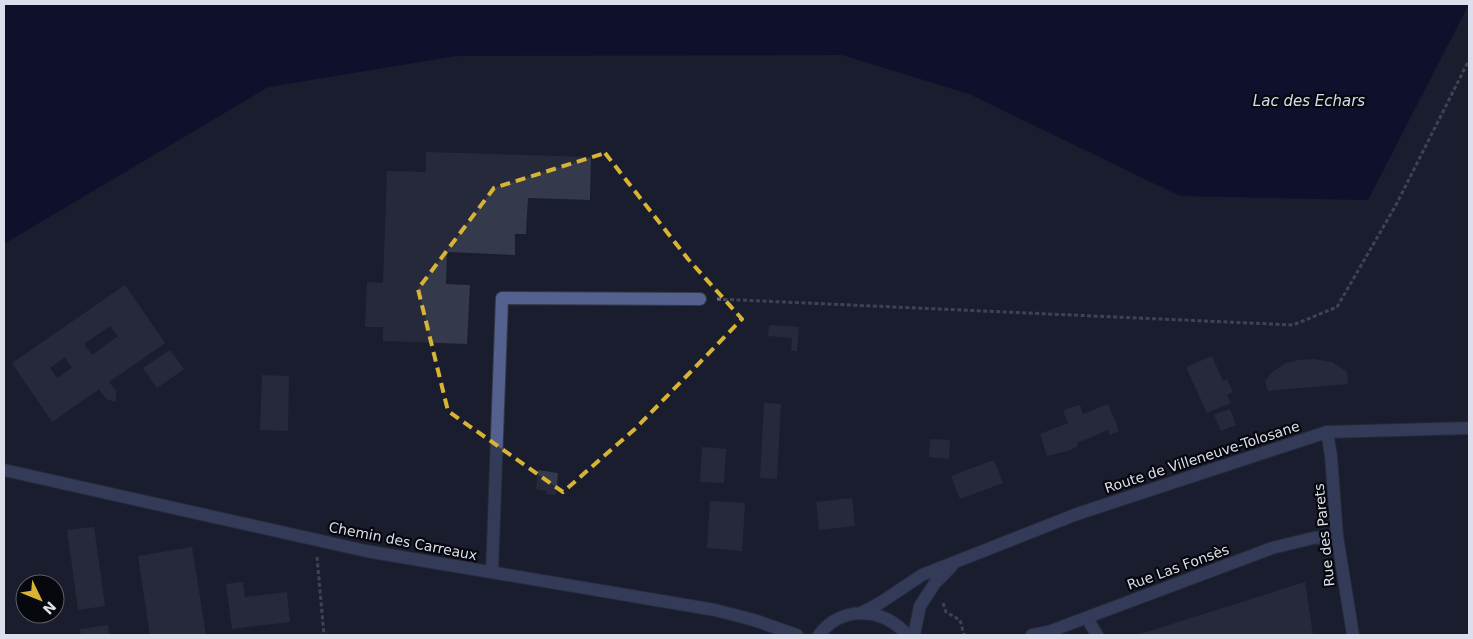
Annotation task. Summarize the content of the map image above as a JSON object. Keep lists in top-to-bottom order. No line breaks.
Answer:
{"streets":{"street":["Route de Villeneuve-Tolosane","Rue des Parets","Chemin des Carreaux","Rue Las Fonsès"]},"crossings":[["Route de Villeneuve-Tolosane","Rue des Parets"],["Rue des Parets","Rue Las Fonsès"]],"water":["Lac des Echars"],"north":"bottom right"}
